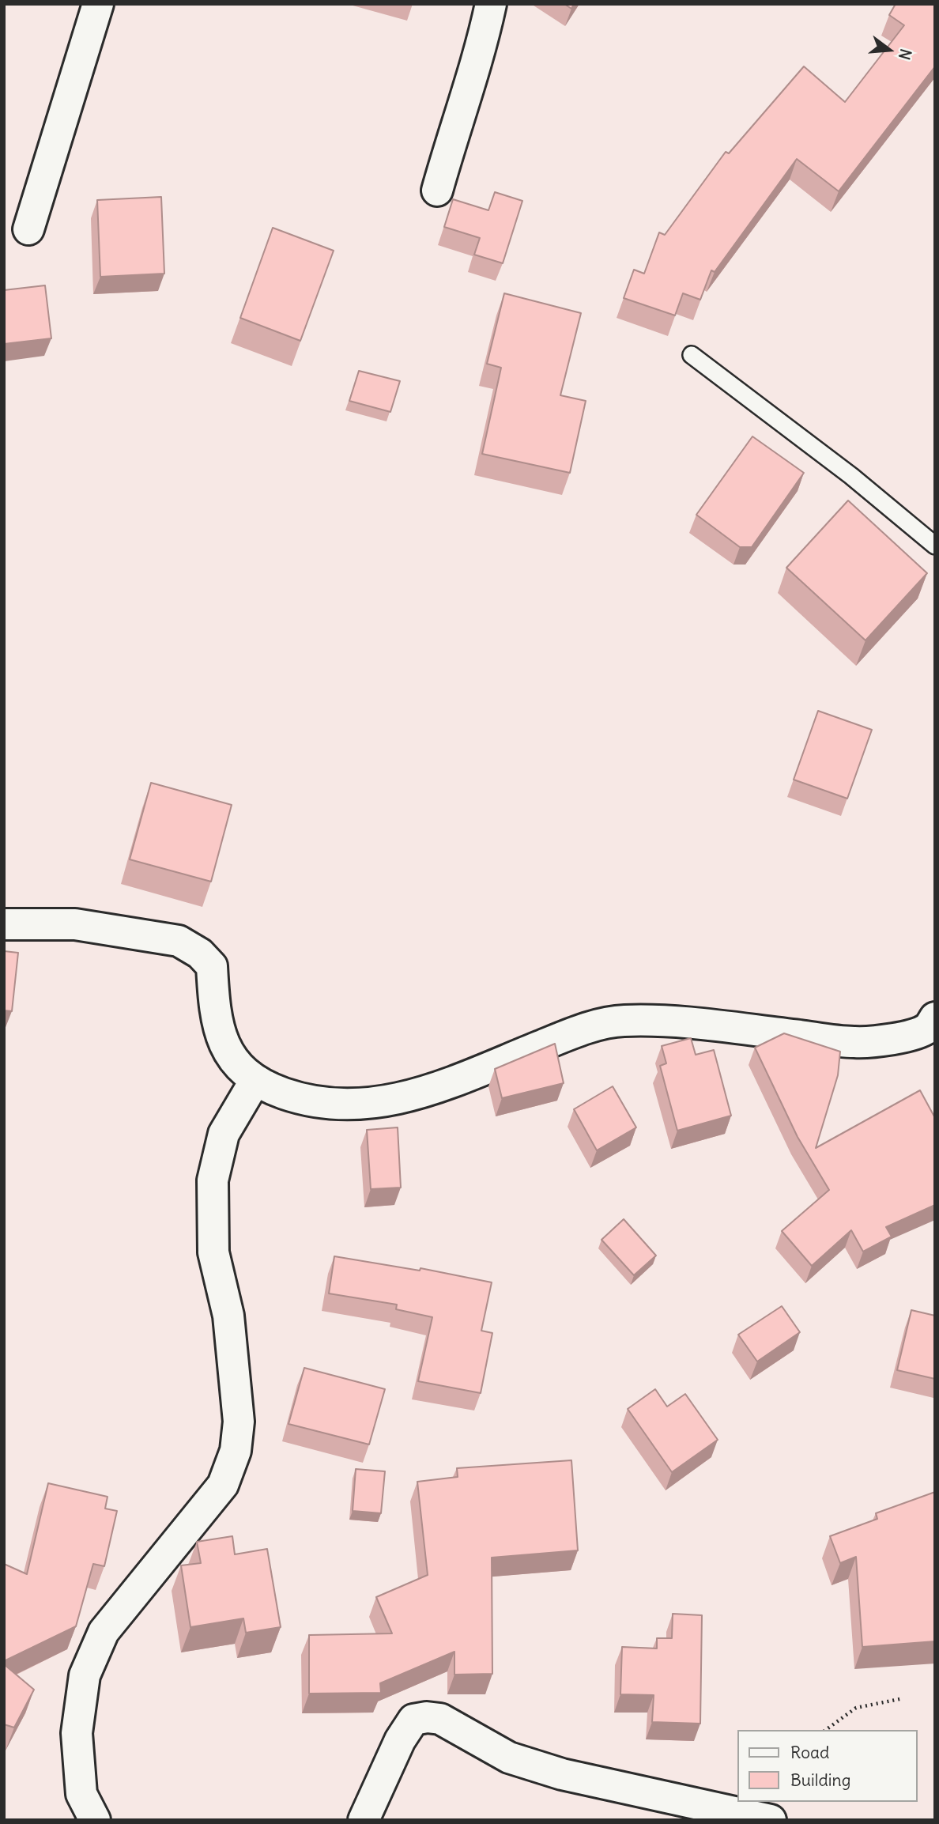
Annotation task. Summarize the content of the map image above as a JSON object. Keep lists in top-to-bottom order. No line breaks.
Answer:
{"legend":["Road","Building"],"north":"right"}
